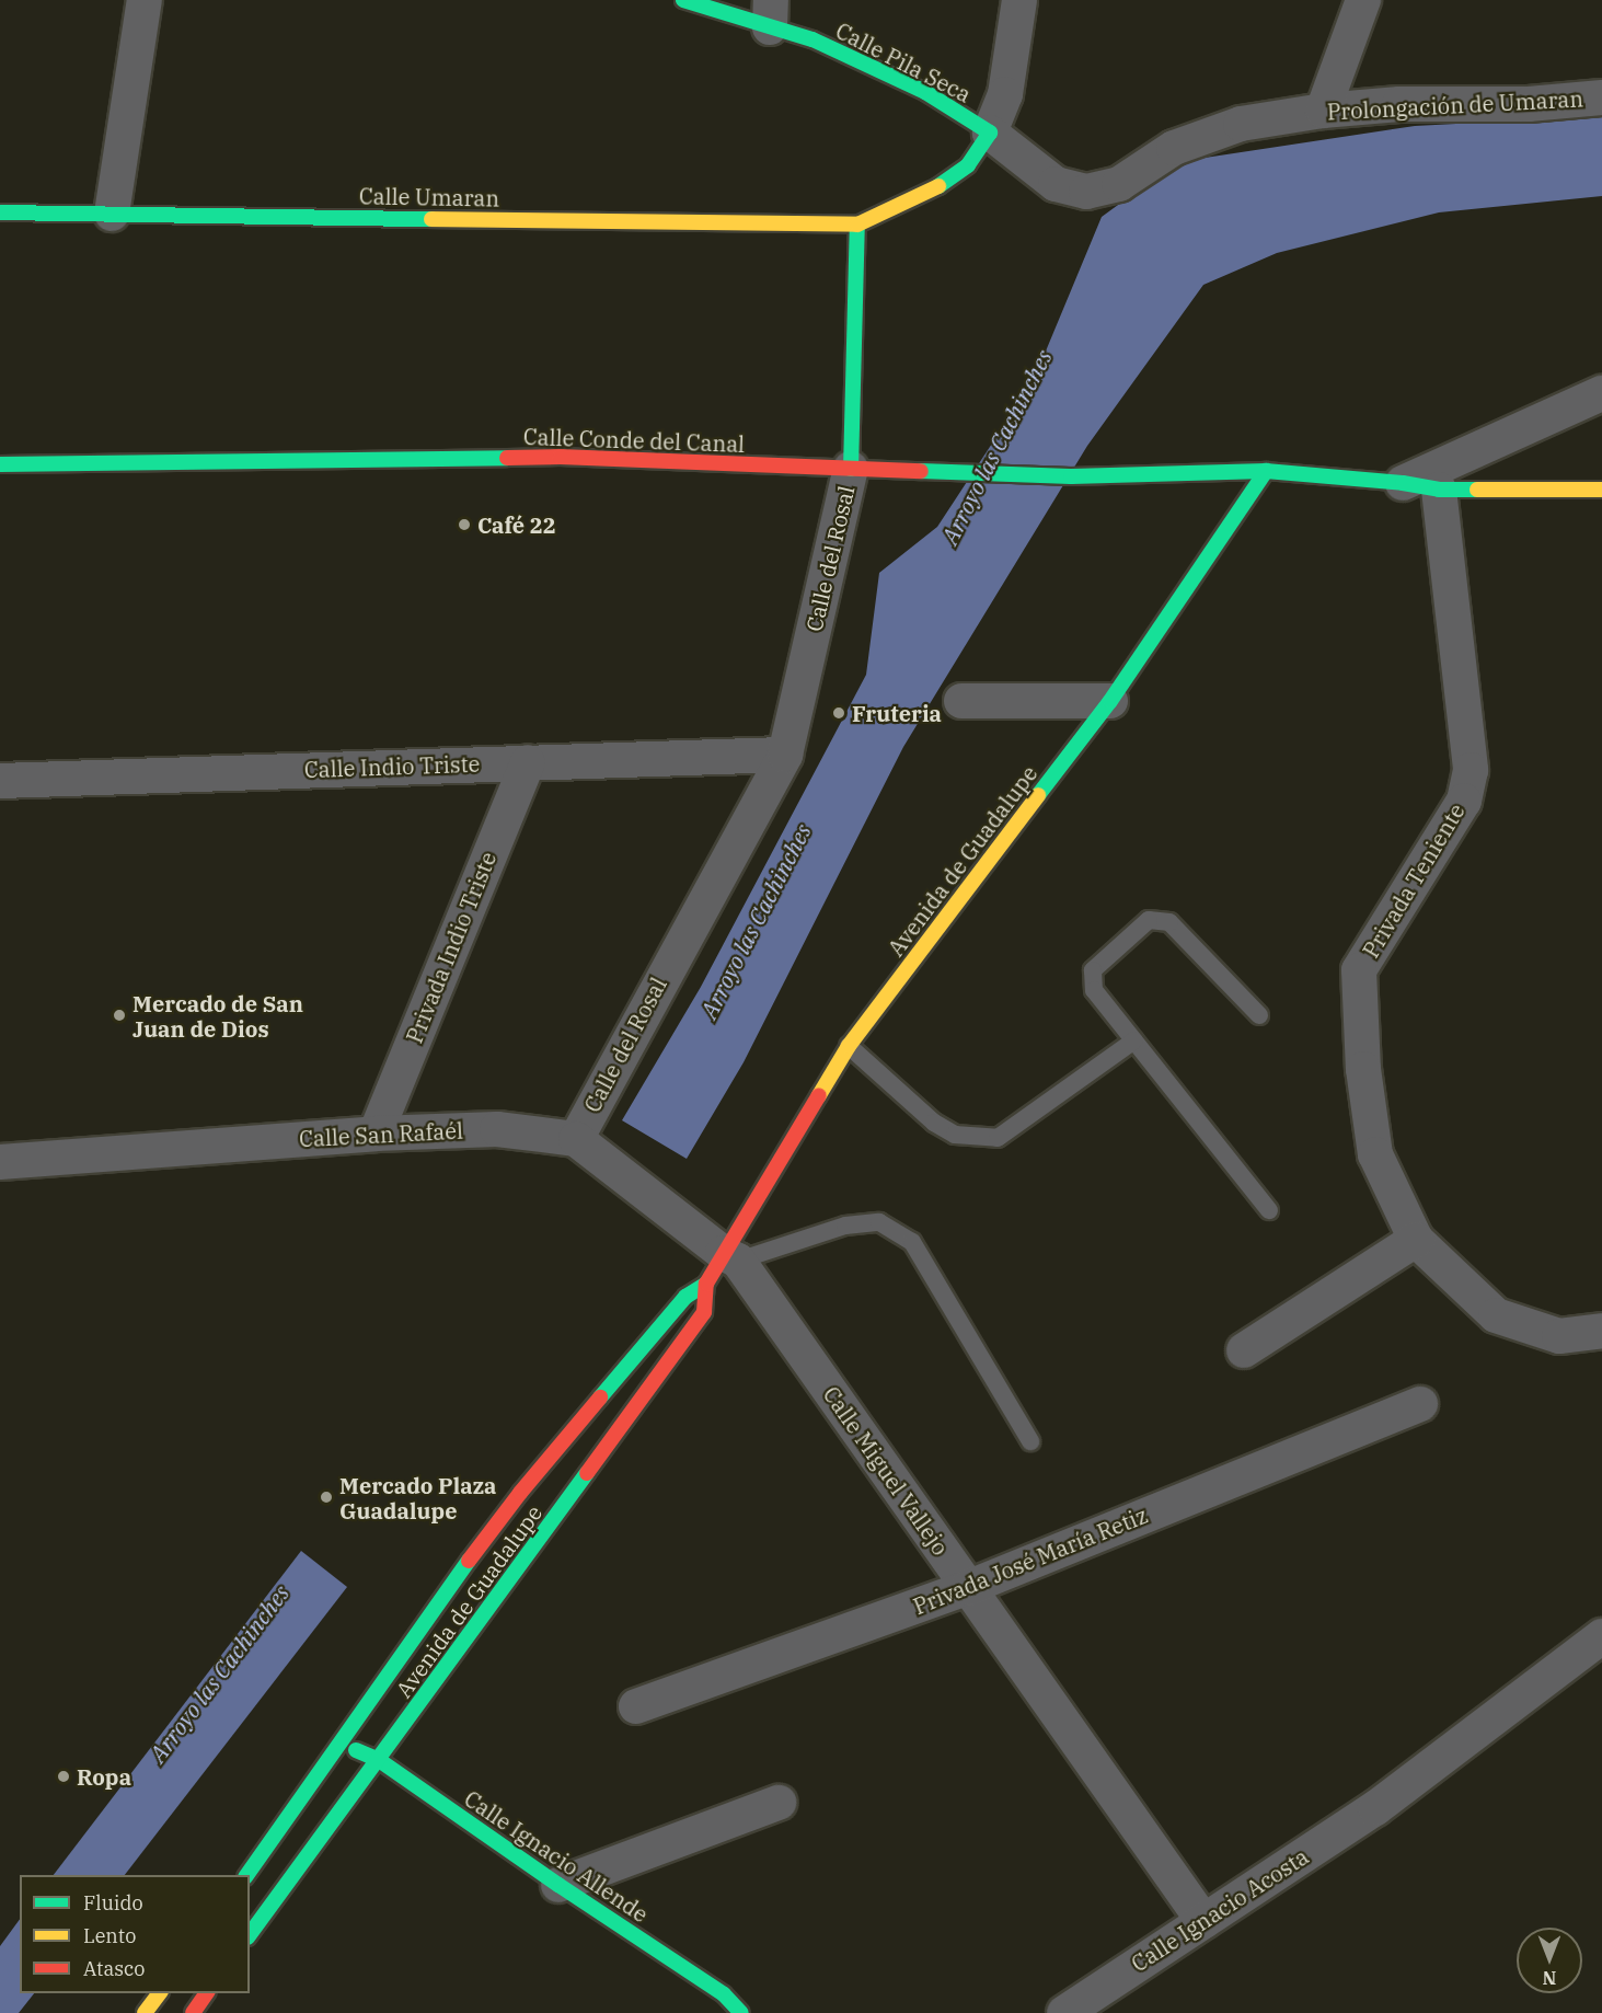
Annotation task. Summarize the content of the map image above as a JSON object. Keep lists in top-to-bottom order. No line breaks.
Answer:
{"streets":{"street":["Calle Pila Seca","Prolongación de Umaran","Calle Umaran","Calle Conde del Canal","Calle del Rosal","Calle Indio Triste","Avenida de Guadalupe","Privada Teniente","Privada Indio Triste","Calle San Rafaél","Calle Miguel Vallejo","Privada José María Retiz","Calle Ignacio Allende","Calle Ignacio Acosta"]},"crossings":[["Calle Pila Seca","Prolongación de Umaran"],["Calle Umaran","Calle del Rosal"],["Calle Conde del Canal","Calle del Rosal"],["Calle Conde del Canal","Avenida de Guadalupe"],["Calle Conde del Canal","Privada Teniente"],["Calle del Rosal","Calle Indio Triste"],["Calle del Rosal","Calle San Rafaél"],["Calle Indio Triste","Privada Indio Triste"],["Avenida de Guadalupe","Calle Miguel Vallejo"],["Avenida de Guadalupe","Calle Ignacio Allende"],["Privada Indio Triste","Calle San Rafaél"],["Calle Miguel Vallejo","Privada José María Retiz"],["Calle Miguel Vallejo","Calle Ignacio Acosta"]],"water":["Arroyo las Cachinches"],"places":["Café 22","Fruteria","Mercado de San Juan de Dios","Mercado Plaza Guadalupe","Ropa"],"legend":["Fluido","Lento","Atasco"],"north":"bottom"}
